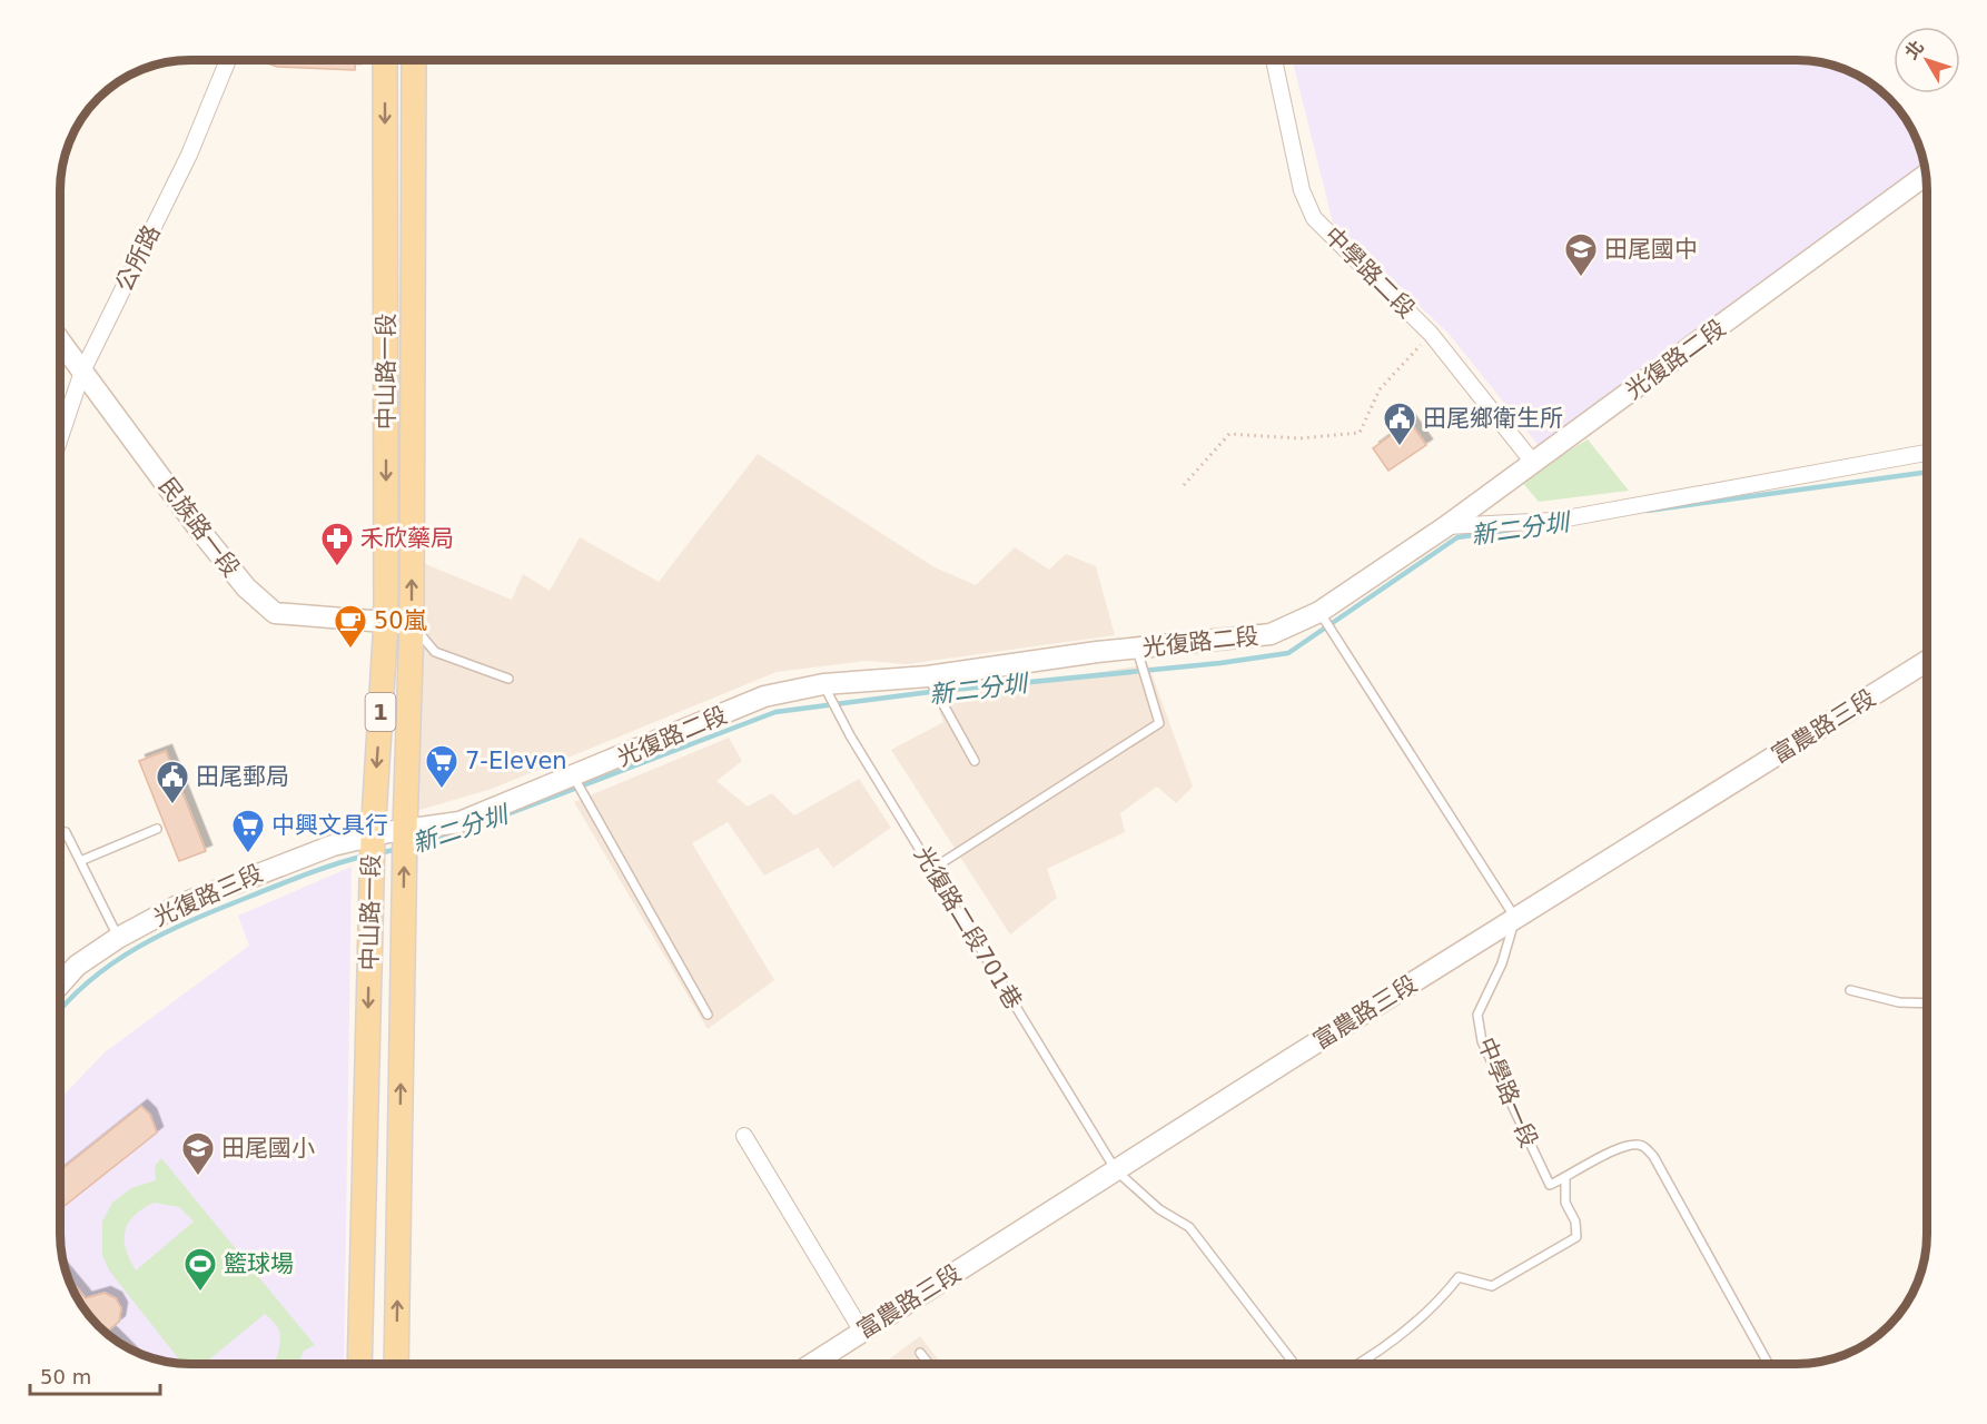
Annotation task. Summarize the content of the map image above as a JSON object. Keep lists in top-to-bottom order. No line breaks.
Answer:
{"streets":{"main road":["中山路一段","1"],"street":["公所路","中學路二段","光復路二段","民族路一段","富農路三段","光復路三段"],"lane":["光復路二段701巷","中學路一段"]},"crossings":[["公所路","民族路一段"],["中學路二段","光復路二段"],["光復路二段","中山路一段"],["光復路二段","光復路三段"],["光復路二段","光復路二段701巷"],["中山路一段","民族路一段"],["中山路一段","光復路三段"],["富農路三段","光復路二段701巷"],["富農路三段","中學路一段"]],"water":["新二分圳"],"places":{"school or university":["田尾國中","田尾國小"],"public building":["田尾鄉衛生所","田尾郵局"],"pharmacy":["禾欣藥局"],"cafe":["50嵐"],"supermarket":["7-Eleven","中興文具行"],"sports":["籃球場"]},"scale_bar":"50 m","north":"top left"}
